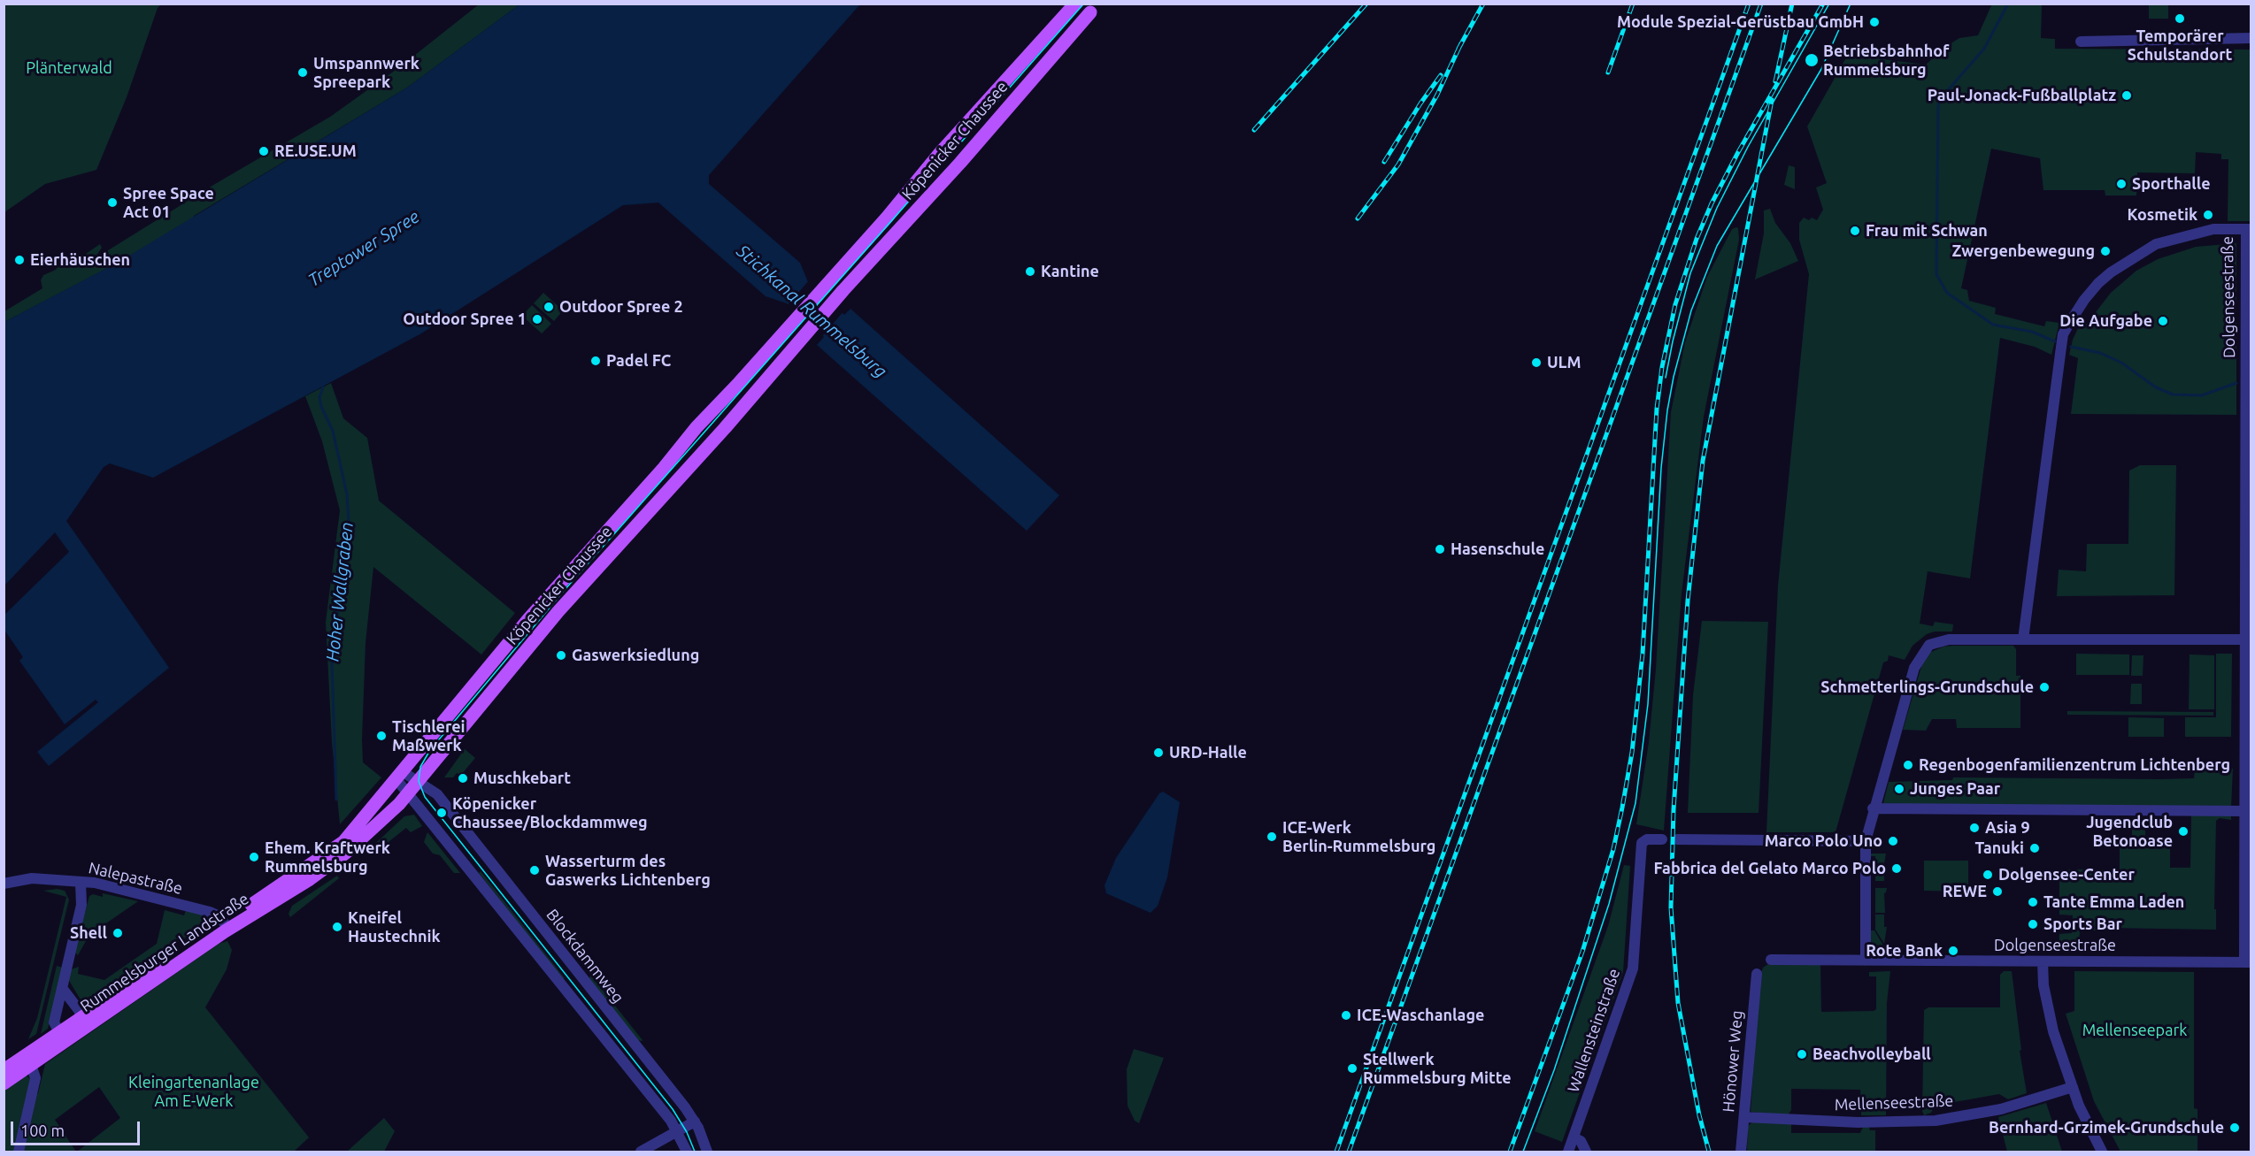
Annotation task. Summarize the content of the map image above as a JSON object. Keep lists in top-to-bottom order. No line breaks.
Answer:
{"streets":{"main road":["Köpenicker Chaussee","Rummelsburger Landstraße"],"street":["Dolgenseestraße","Nalepastraße","Blockdammweg","Wallensteinstraße","Hönower Weg","Mellenseestraße"]},"crossings":[["Köpenicker Chaussee","Rummelsburger Landstraße"],["Köpenicker Chaussee","Blockdammweg"],["Nalepastraße","Rummelsburger Landstraße"],["Hönower Weg","Mellenseestraße"]],"water":["Treptower Spree","Stichkanal Rummelsburg","Hoher Wallgraben"],"parks":["Plänterwald","Mellenseepark","Kleingartenanlage Am E-Werk"],"places":["Temporärer Schulstandort","Module Spezial-Gerüstbau GmbH","Betriebsbahnhof Rummelsburg","Umspannwerk Spreepark","Paul-Jonack-Fußballplatz","RE.USE.UM","Sporthalle","Spree Space Act 01","Kosmetik","Frau mit Schwan","Zwergenbewegung","Eierhäuschen","Kantine","Outdoor Spree 2","Outdoor Spree 1","Die Aufgabe","Padel FC","ULM","Hasenschule","Gaswerksiedlung","Schmetterlings-Grundschule","Tischlerei Maßwerk","URD-Halle","Regenbogenfamilienzentrum Lichtenberg","Muschkebart","Junges Paar","Köpenicker Chaussee/Blockdammweg","Asia 9","Jugendclub Betonoase","ICE-Werk Berlin-Rummelsburg","Marco Polo Uno","Tanuki","Ehem. Kraftwerk Rummelsburg","Fabbrica del Gelato Marco Polo","Wasserturm des Gaswerks Lichtenberg","Dolgensee-Center","REWE","Tante Emma Laden","Sports Bar","Kneifel Haustechnik","Shell","Rote Bank","ICE-Waschanlage","Beachvolleyball","Stellwerk Rummelsburg Mitte","Bernhard-Grzimek-Grundschule"],"scale_bar":"100 m"}
